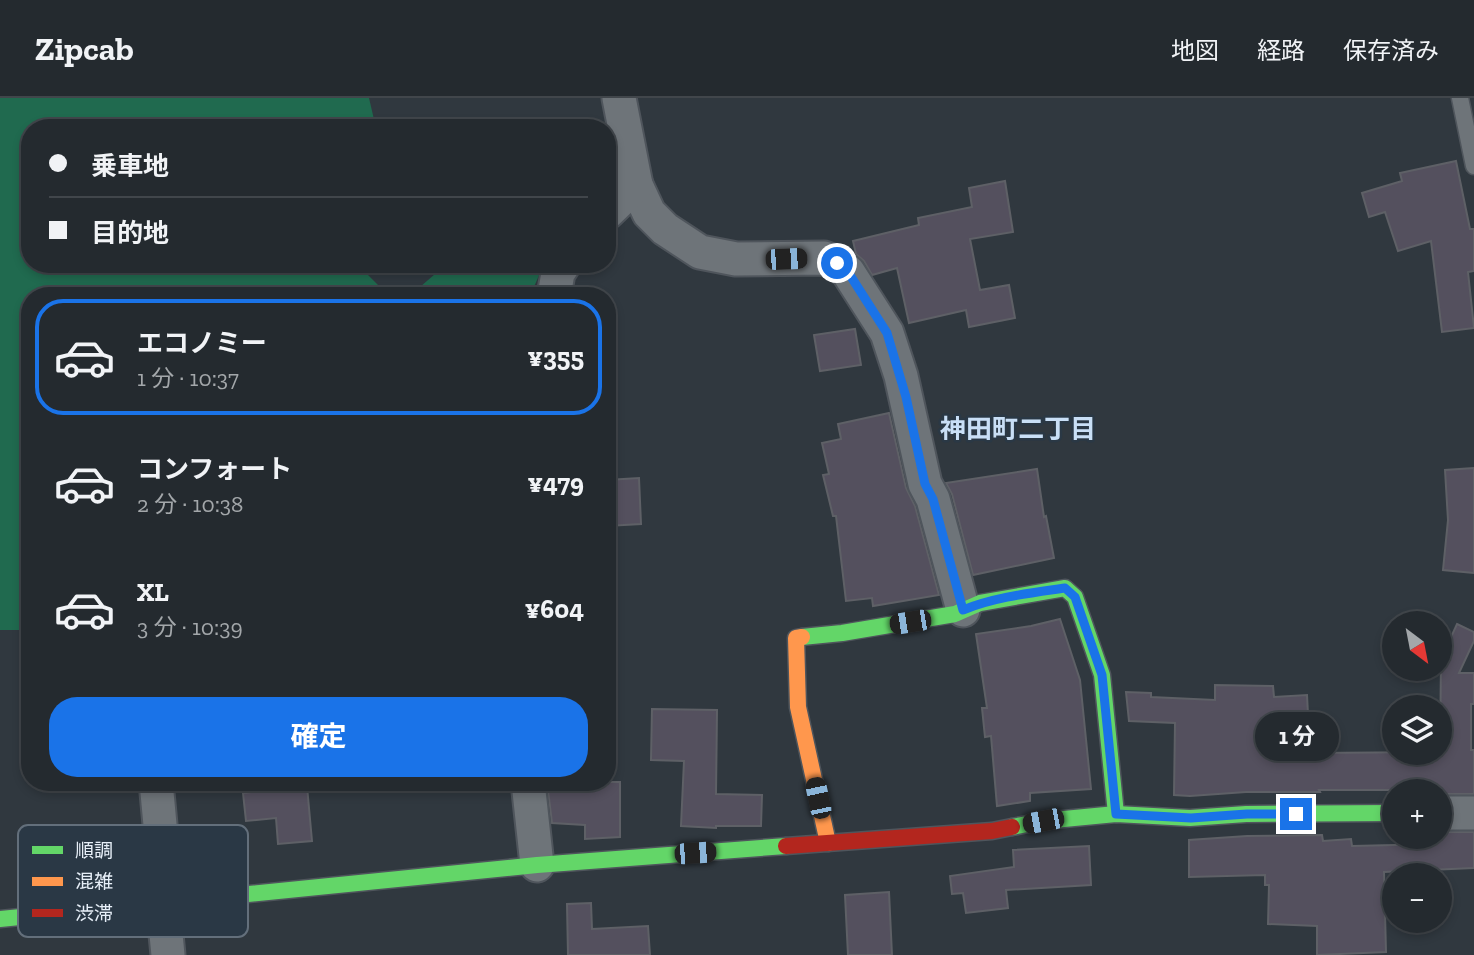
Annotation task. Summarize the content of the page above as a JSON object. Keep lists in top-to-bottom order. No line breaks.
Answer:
{"districts":["神田町二丁目"],"legend":["順調","混雑","渋滞"],"north":"bottom right","page":{"header":"Zipcab","nav":["地図","経路","保存済み"],"banner":["乗車地","目的地"],"list":[{"name":"エコノミー","note":"1 分 · 10:37","value":"¥355"},{"name":"コンフォート","note":"2 分 · 10:38","value":"¥479"},{"name":"XL","note":"3 分 · 10:39","value":"¥604"}],"map_buttons":["+","−"],"buttons":"確定","bubble":"1 分"}}
